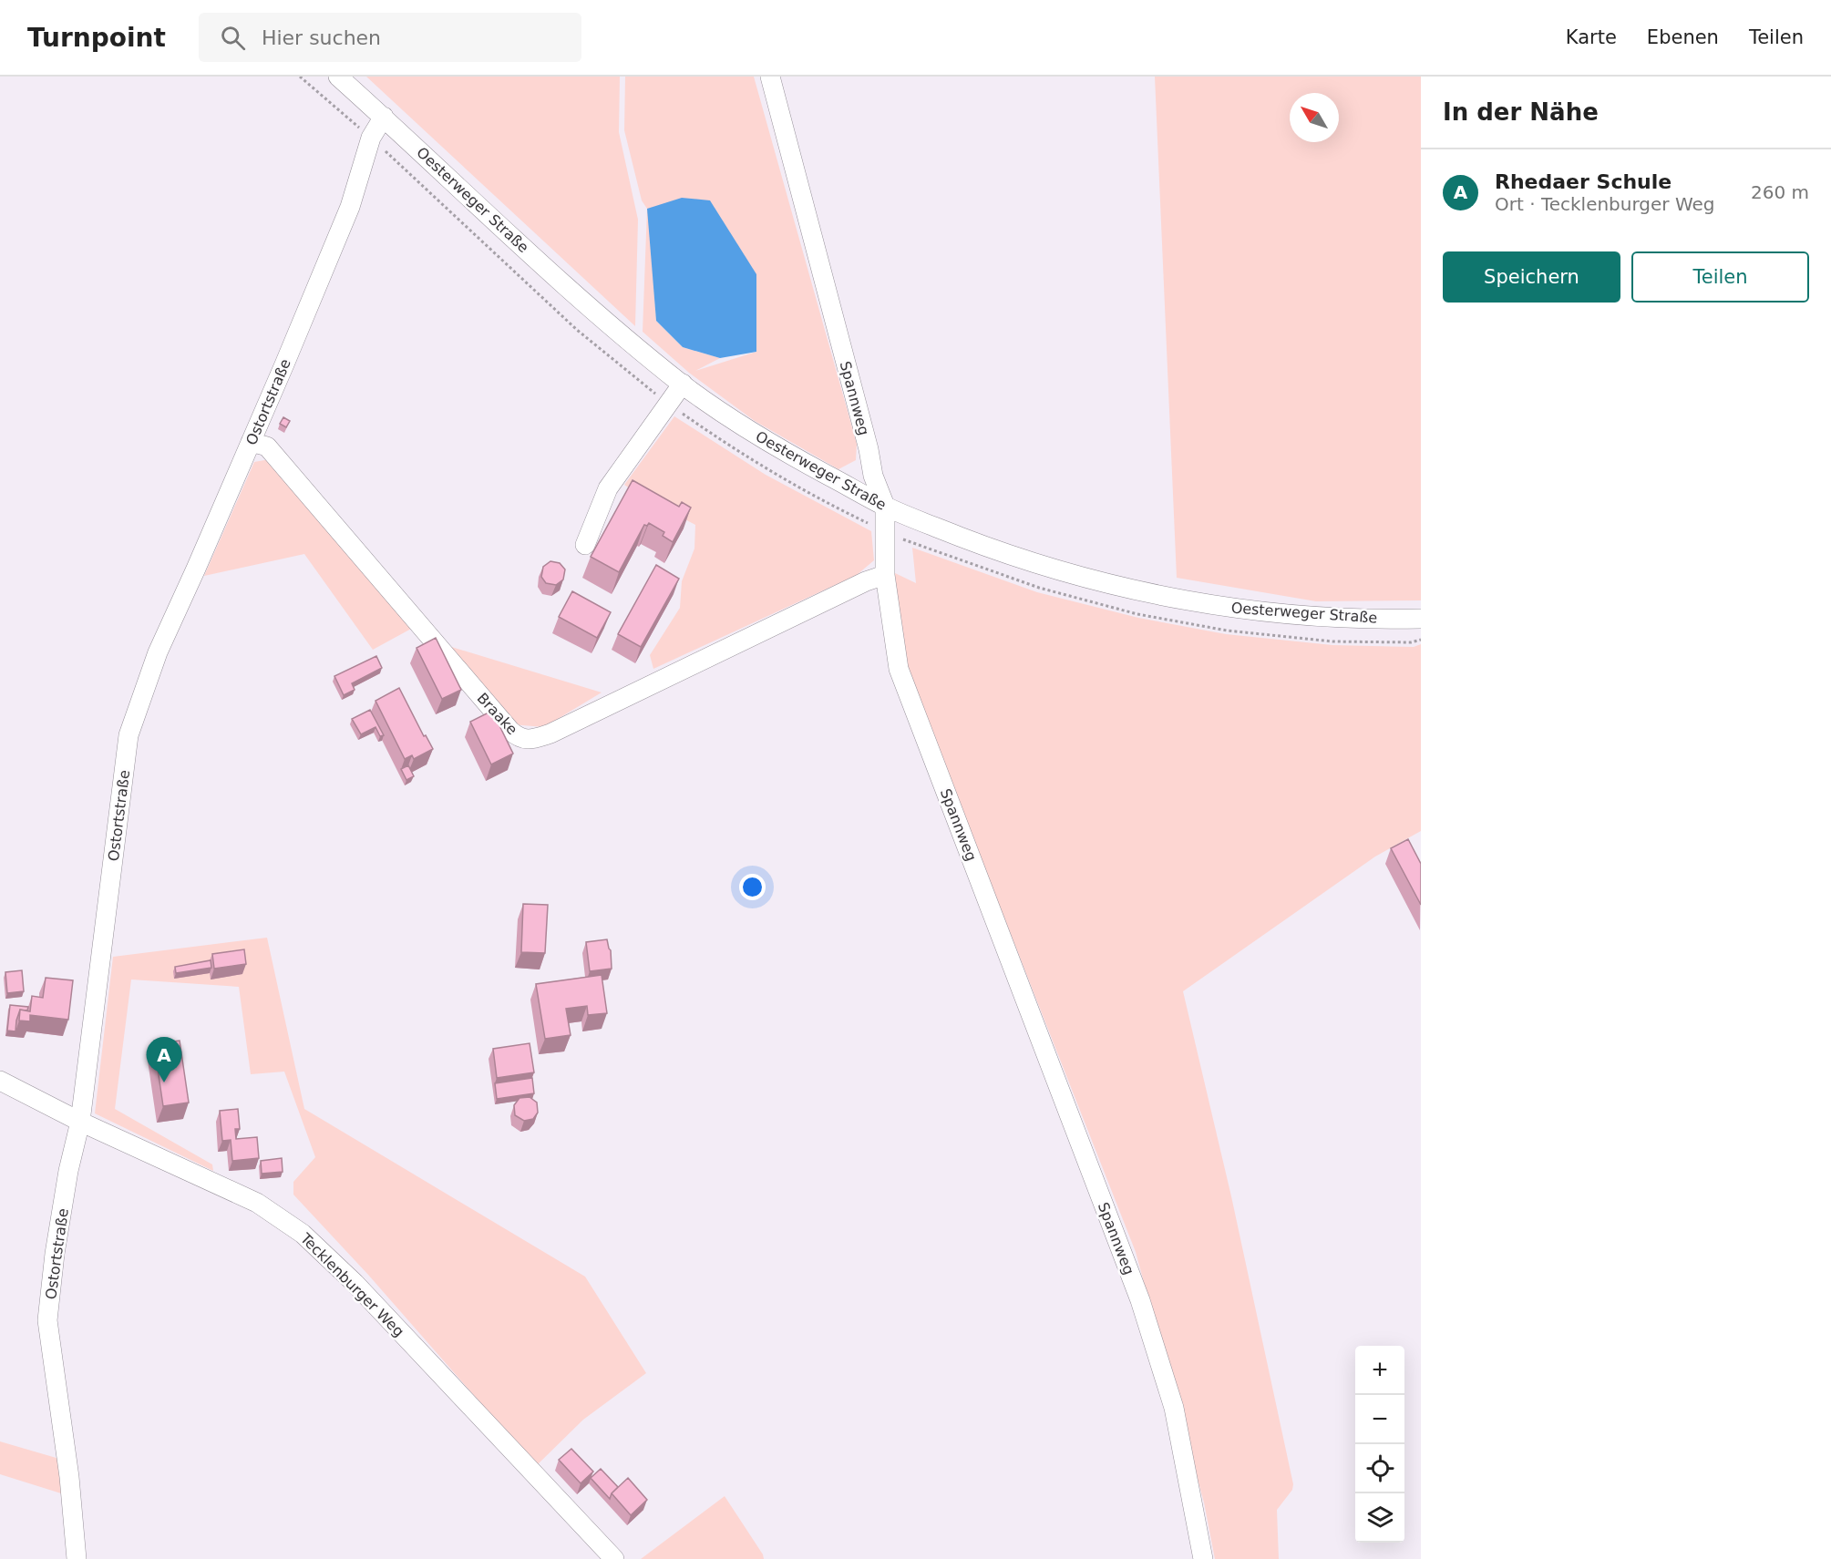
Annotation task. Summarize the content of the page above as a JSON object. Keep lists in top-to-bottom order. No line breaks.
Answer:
{"streets":{"street":["Oesterweger Straße","Spannweg","Ostortstraße","Braake","Tecklenburger Weg"]},"crossings":[["Oesterweger Straße","Spannweg"],["Oesterweger Straße","Ostortstraße"],["Spannweg","Braake"],["Ostortstraße","Braake"],["Ostortstraße","Tecklenburger Weg"]],"north":"top left","page":{"header":"Turnpoint","search":"Hier suchen","nav":["Karte","Ebenen","Teilen"],"heading":"In der Nähe","list":[{"mark":"A","name":"Rhedaer Schule","note":"Ort · Tecklenburger Weg","value":"260 m"}],"buttons":["Speichern","Teilen"],"pins":"A","map_buttons":["+","−"]}}
